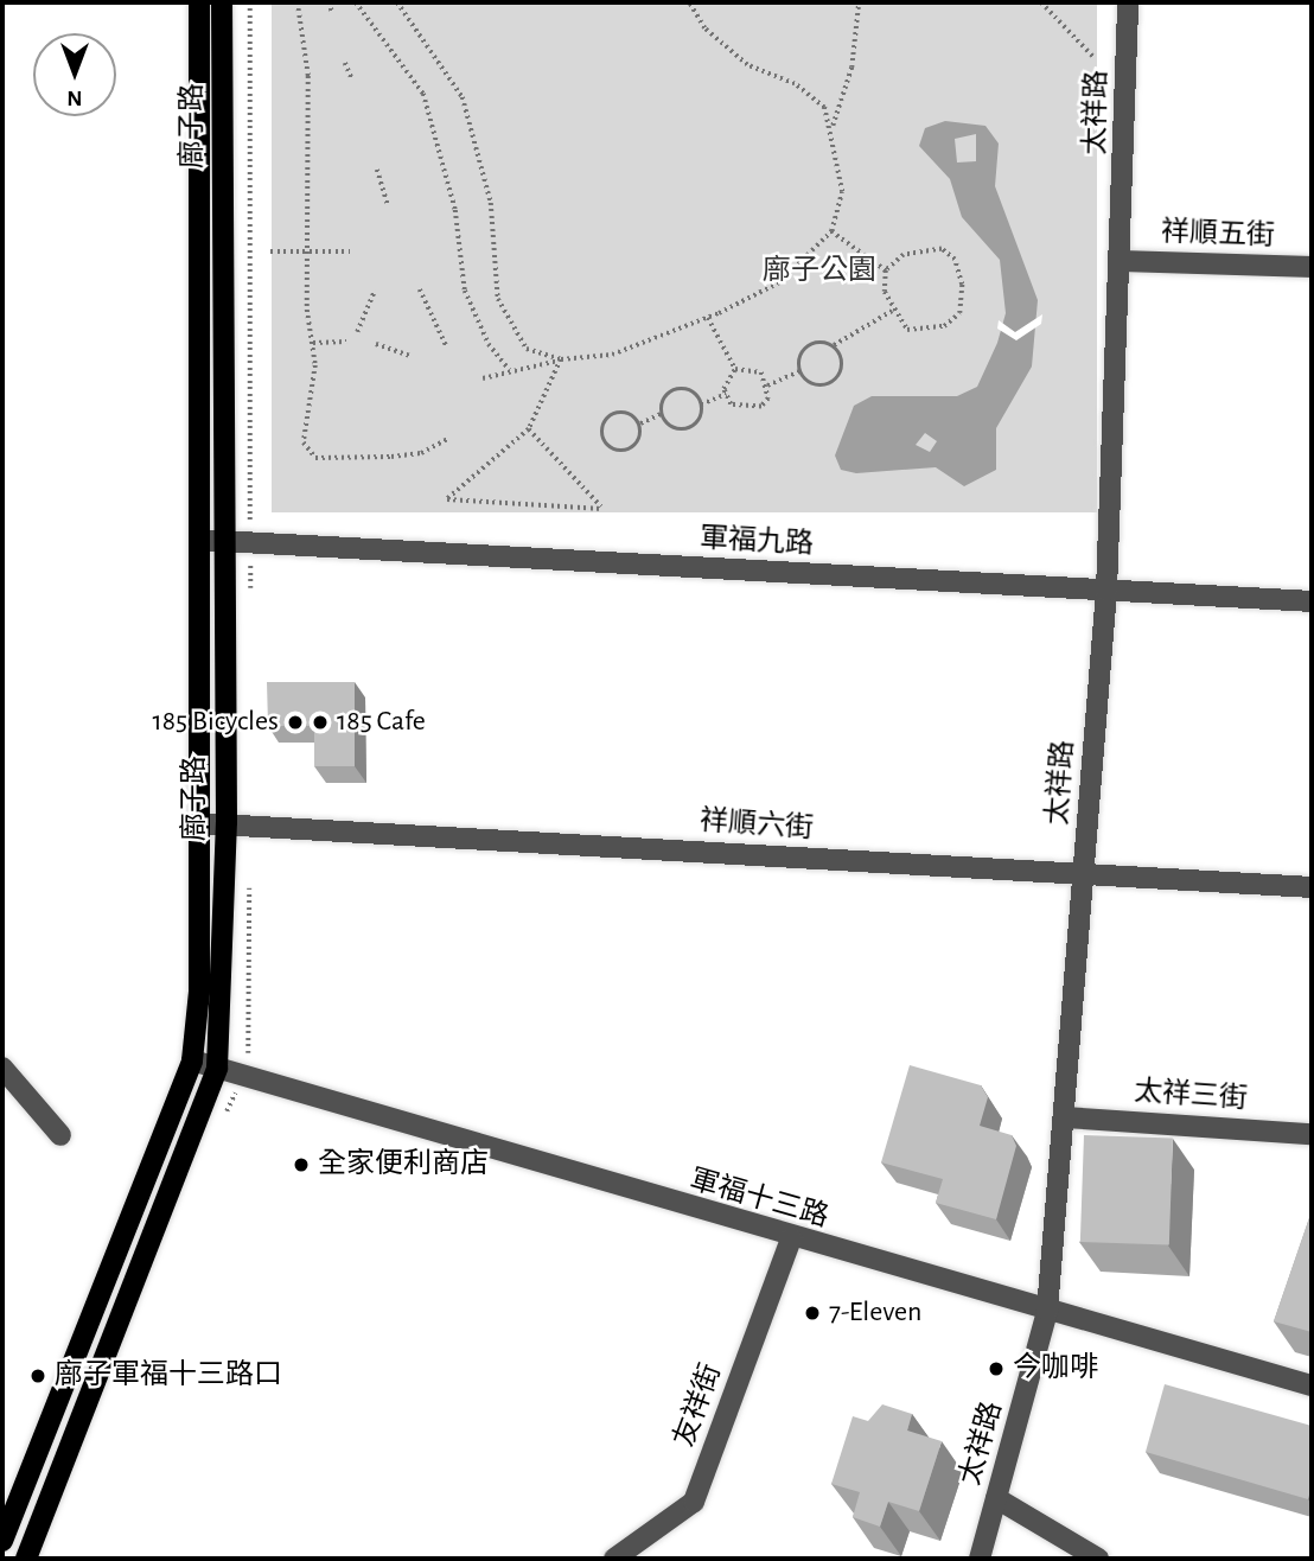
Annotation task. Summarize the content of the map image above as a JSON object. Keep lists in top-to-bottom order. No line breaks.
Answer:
{"streets":{"main road":["廍子路"],"street":["太祥路","祥順五街","軍福九路","祥順六街","太祥三街","軍福十三路","友祥街"]},"crossings":[["太祥路","祥順五街"],["太祥路","軍福九路"],["太祥路","祥順六街"],["太祥路","太祥三街"],["太祥路","軍福十三路"],["廍子路","軍福九路"],["廍子路","祥順六街"],["廍子路","軍福十三路"],["軍福十三路","友祥街"]],"parks":["廍子公園"],"places":["185 Bicycles","185 Cafe","全家便利商店","7-Eleven","今咖啡","廍子軍福十三路口"],"north":"bottom"}
